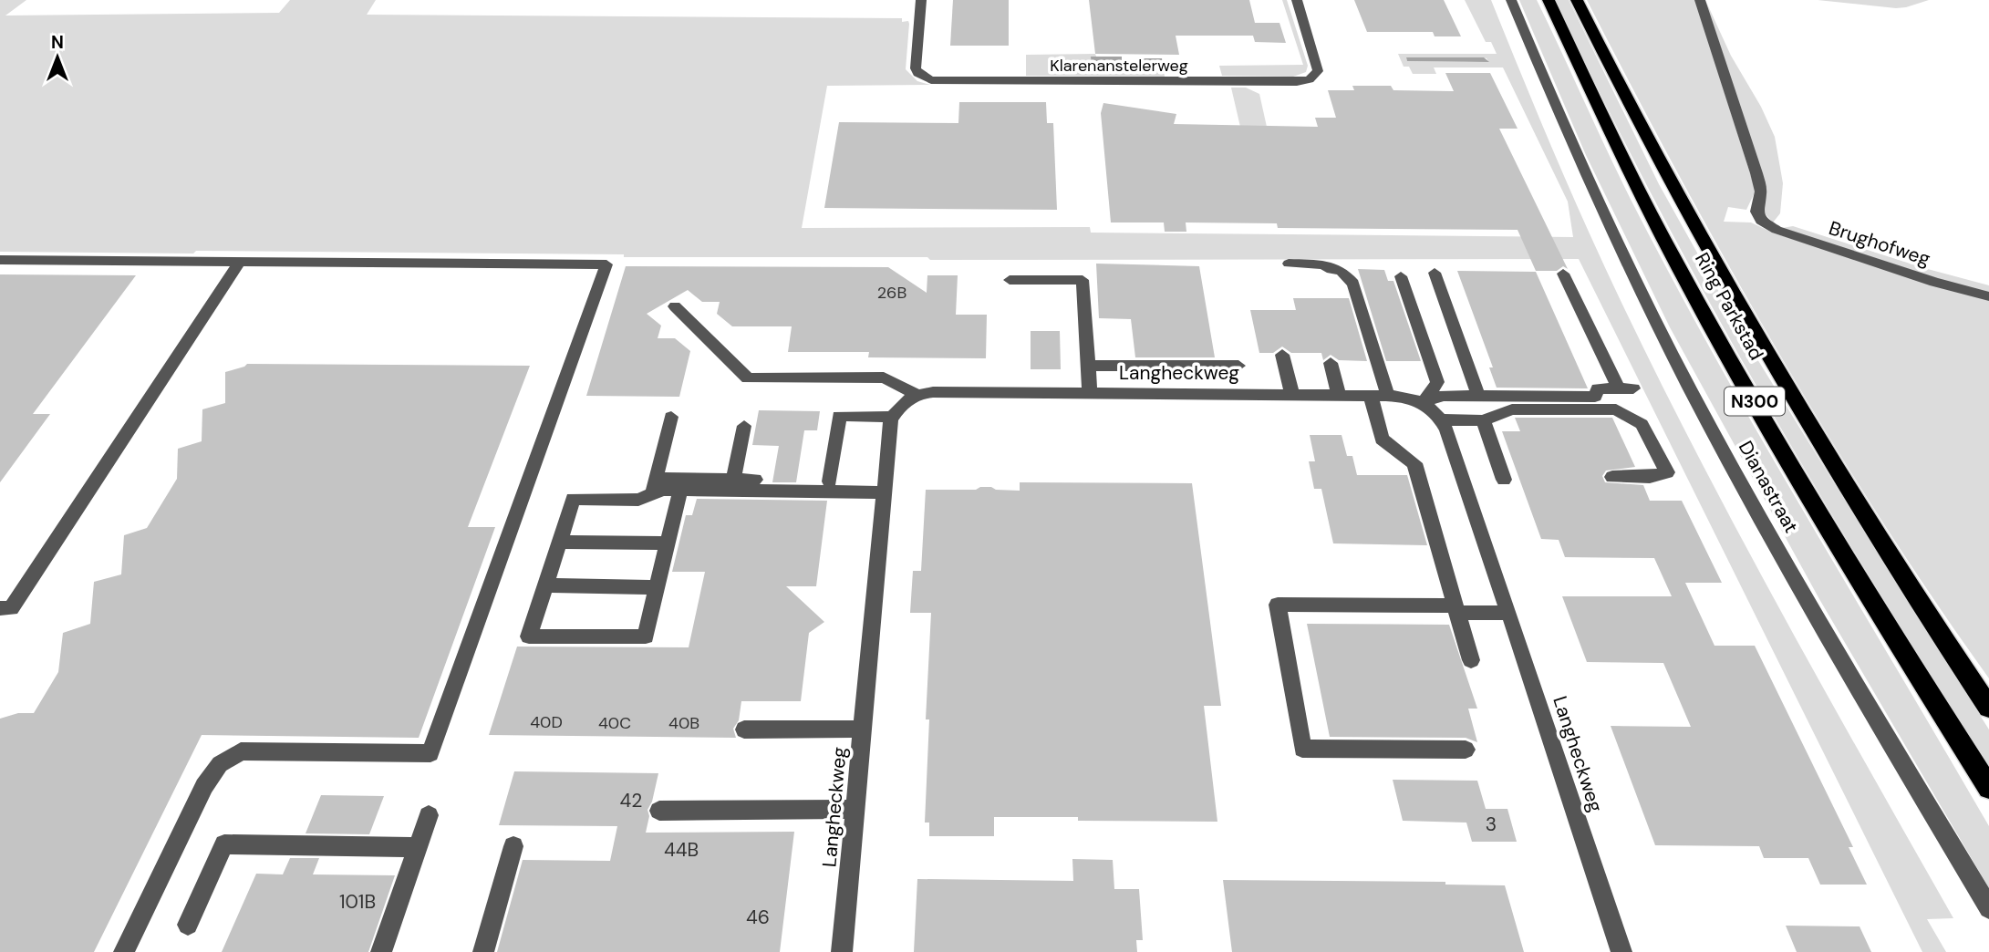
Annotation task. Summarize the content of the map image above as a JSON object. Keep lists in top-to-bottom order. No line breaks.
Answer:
{"streets":{"highway":["Ring Parkstad","N300"],"street":["Klarenanstelerweg","Brughofweg","Langheckweg","Dianastraat"]},"house_numbers":["26B","40D","40C","40B","42","3","44B","101B","46"],"north":"top"}
